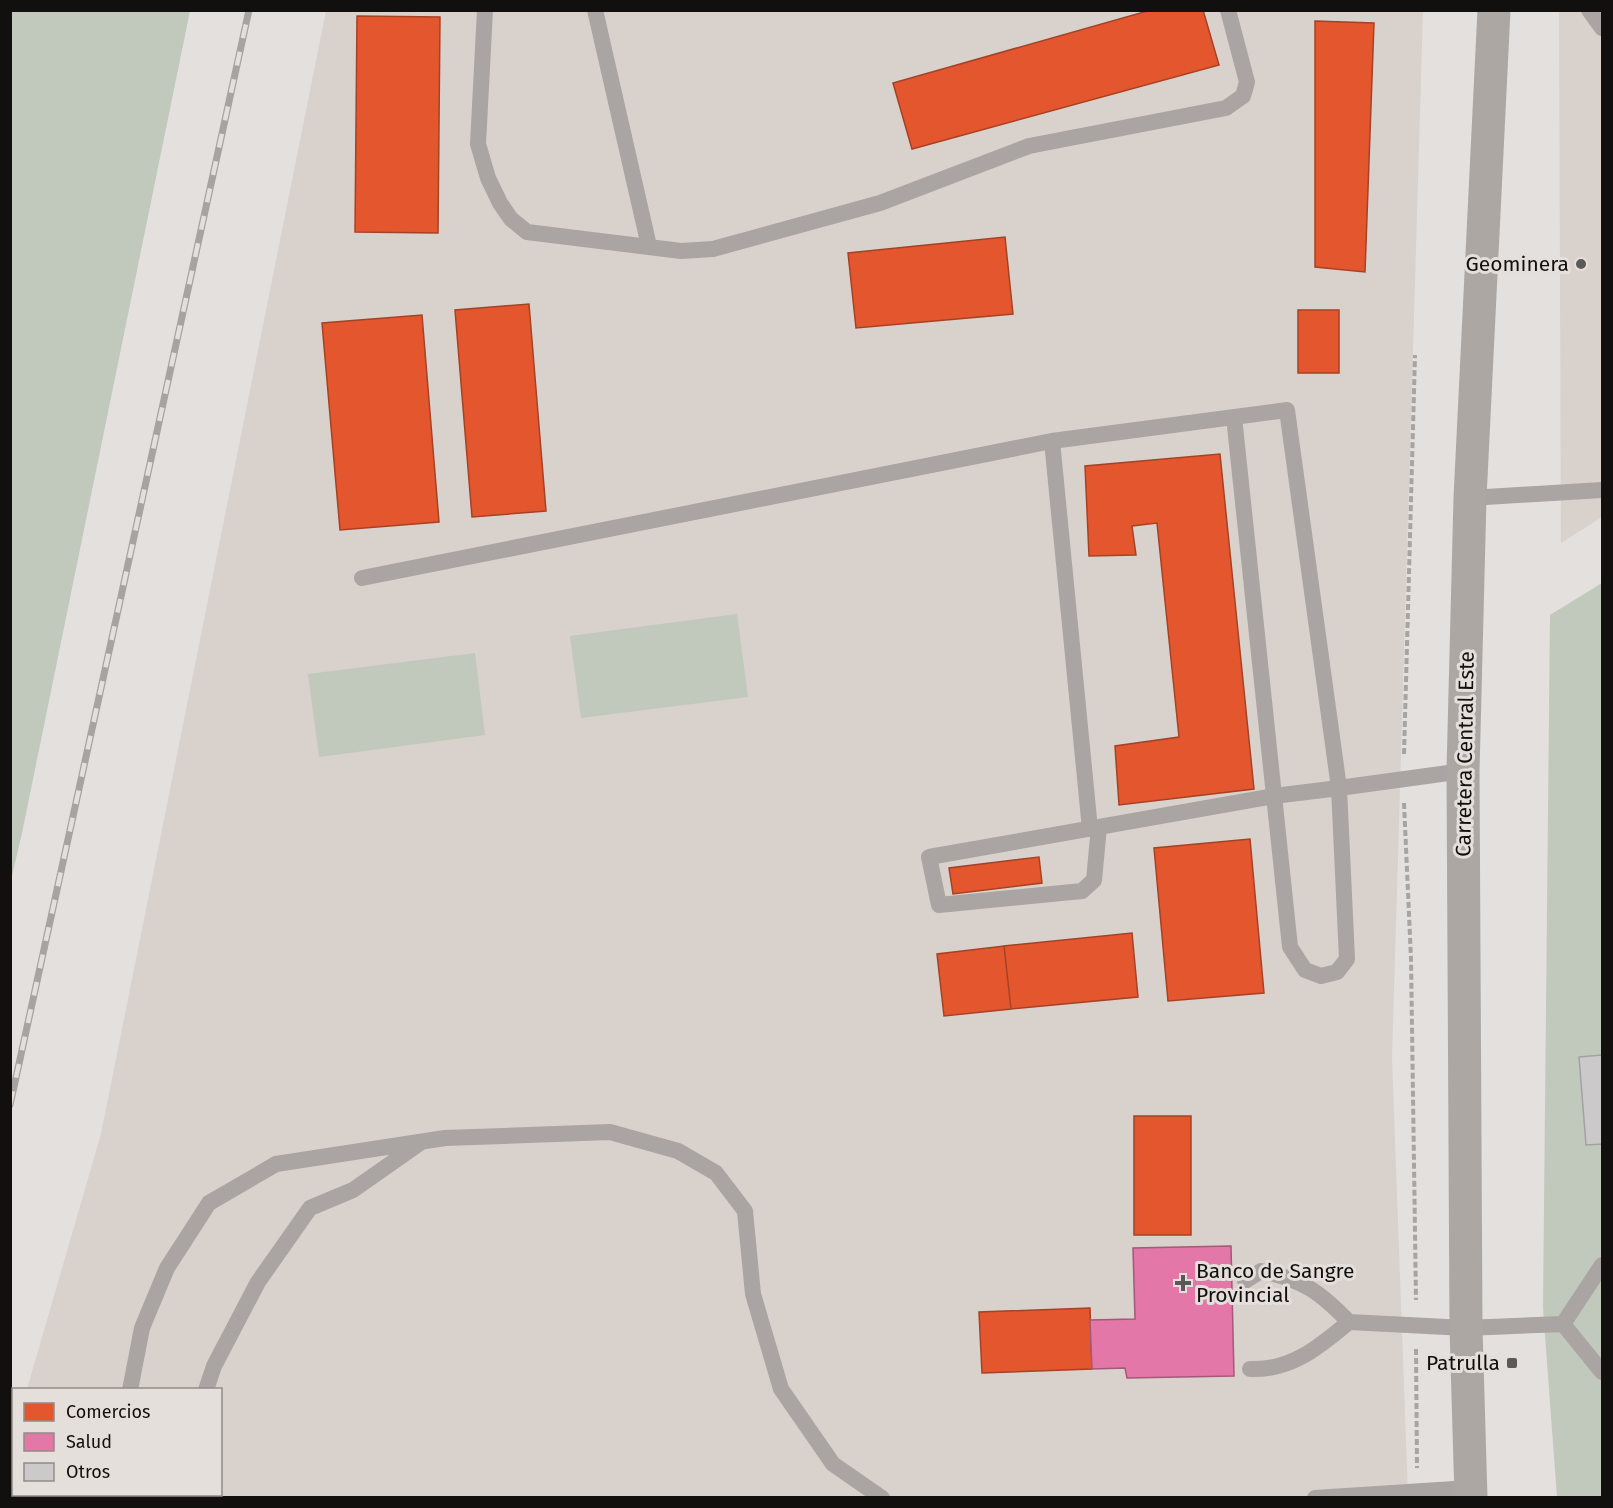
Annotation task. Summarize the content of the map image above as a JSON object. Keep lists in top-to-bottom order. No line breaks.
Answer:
{"streets":{"main road":["Carretera Central Este"]},"places":{"other":["Geominera"],"health":["Banco de Sangre Provincial"],"transit":["Patrulla"]},"legend":["Comercios","Salud","Otros"]}
